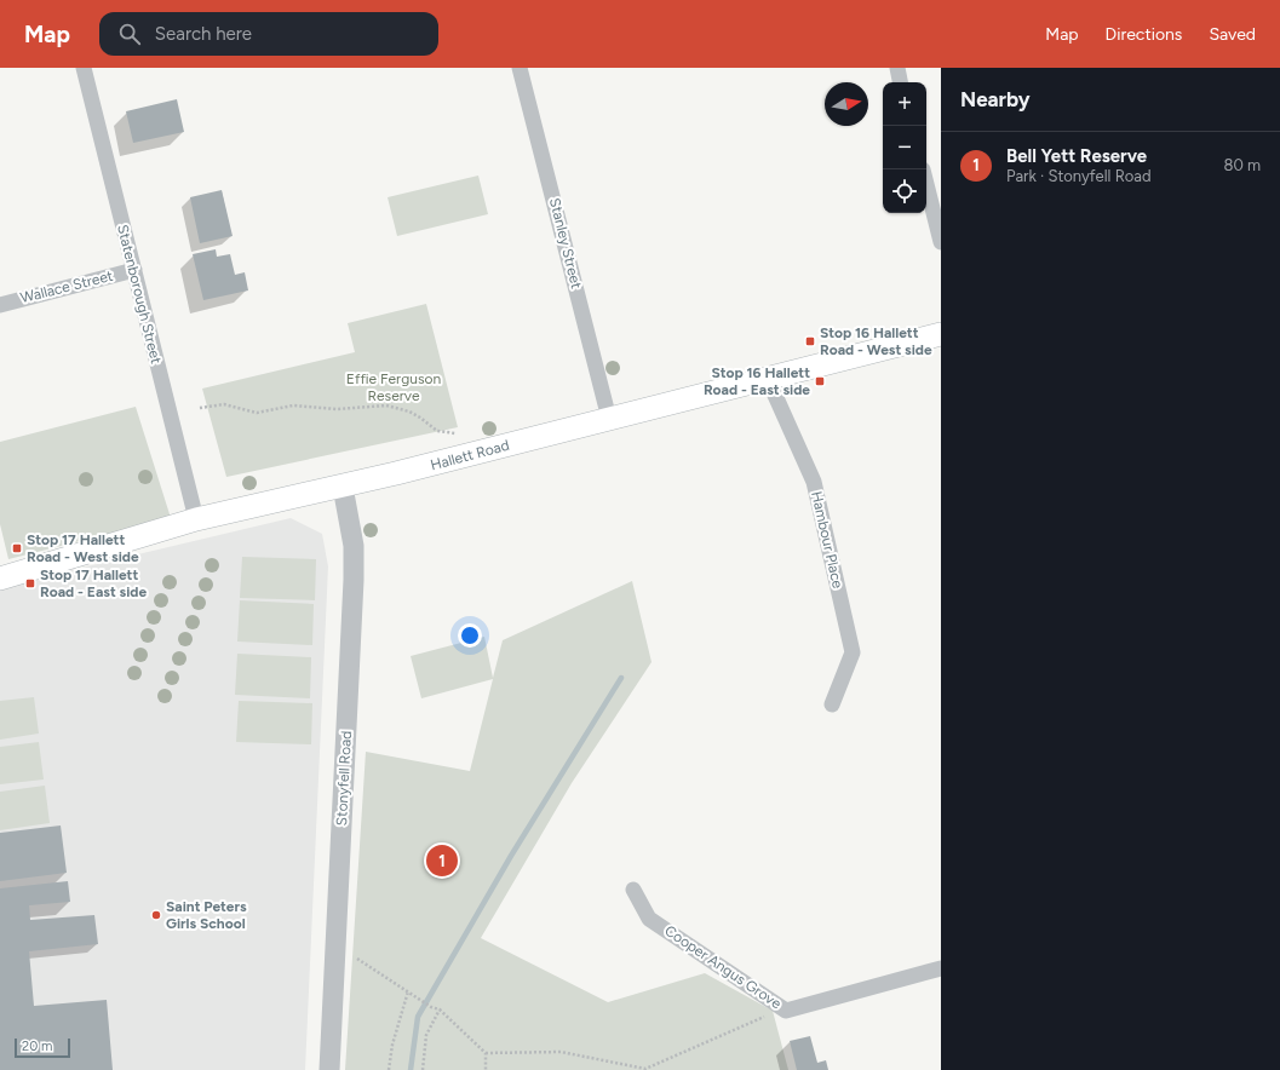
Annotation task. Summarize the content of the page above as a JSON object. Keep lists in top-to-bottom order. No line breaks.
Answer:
{"streets":{"main road":["Hallett Road"],"street":["Stanley Street","Wallace Street","Statenborough Street","Hambour Place","Stonyfell Road","Cooper Angus Grove"]},"crossings":[["Stanley Street","Hallett Road"],["Wallace Street","Statenborough Street"],["Statenborough Street","Hallett Road"],["Hallett Road","Hambour Place"],["Hallett Road","Stonyfell Road"]],"parks":["Effie Ferguson Reserve"],"places":{"transit":["Stop 16 Hallett Road - West side","Stop 16 Hallett Road - East side","Stop 17 Hallett Road - West side","Stop 17 Hallett Road - East side"],"other":["Saint Peters Girls School"]},"scale_bar":"20 m","north":"right","page":{"header":"Map","search":"Search here","nav":["Map","Directions","Saved"],"heading":"Nearby","map_buttons":["+","−"],"list":[{"mark":"1","name":"Bell Yett Reserve","note":"Park · Stonyfell Road","value":"80 m"}],"pins":"1","scale":"20 m"}}
